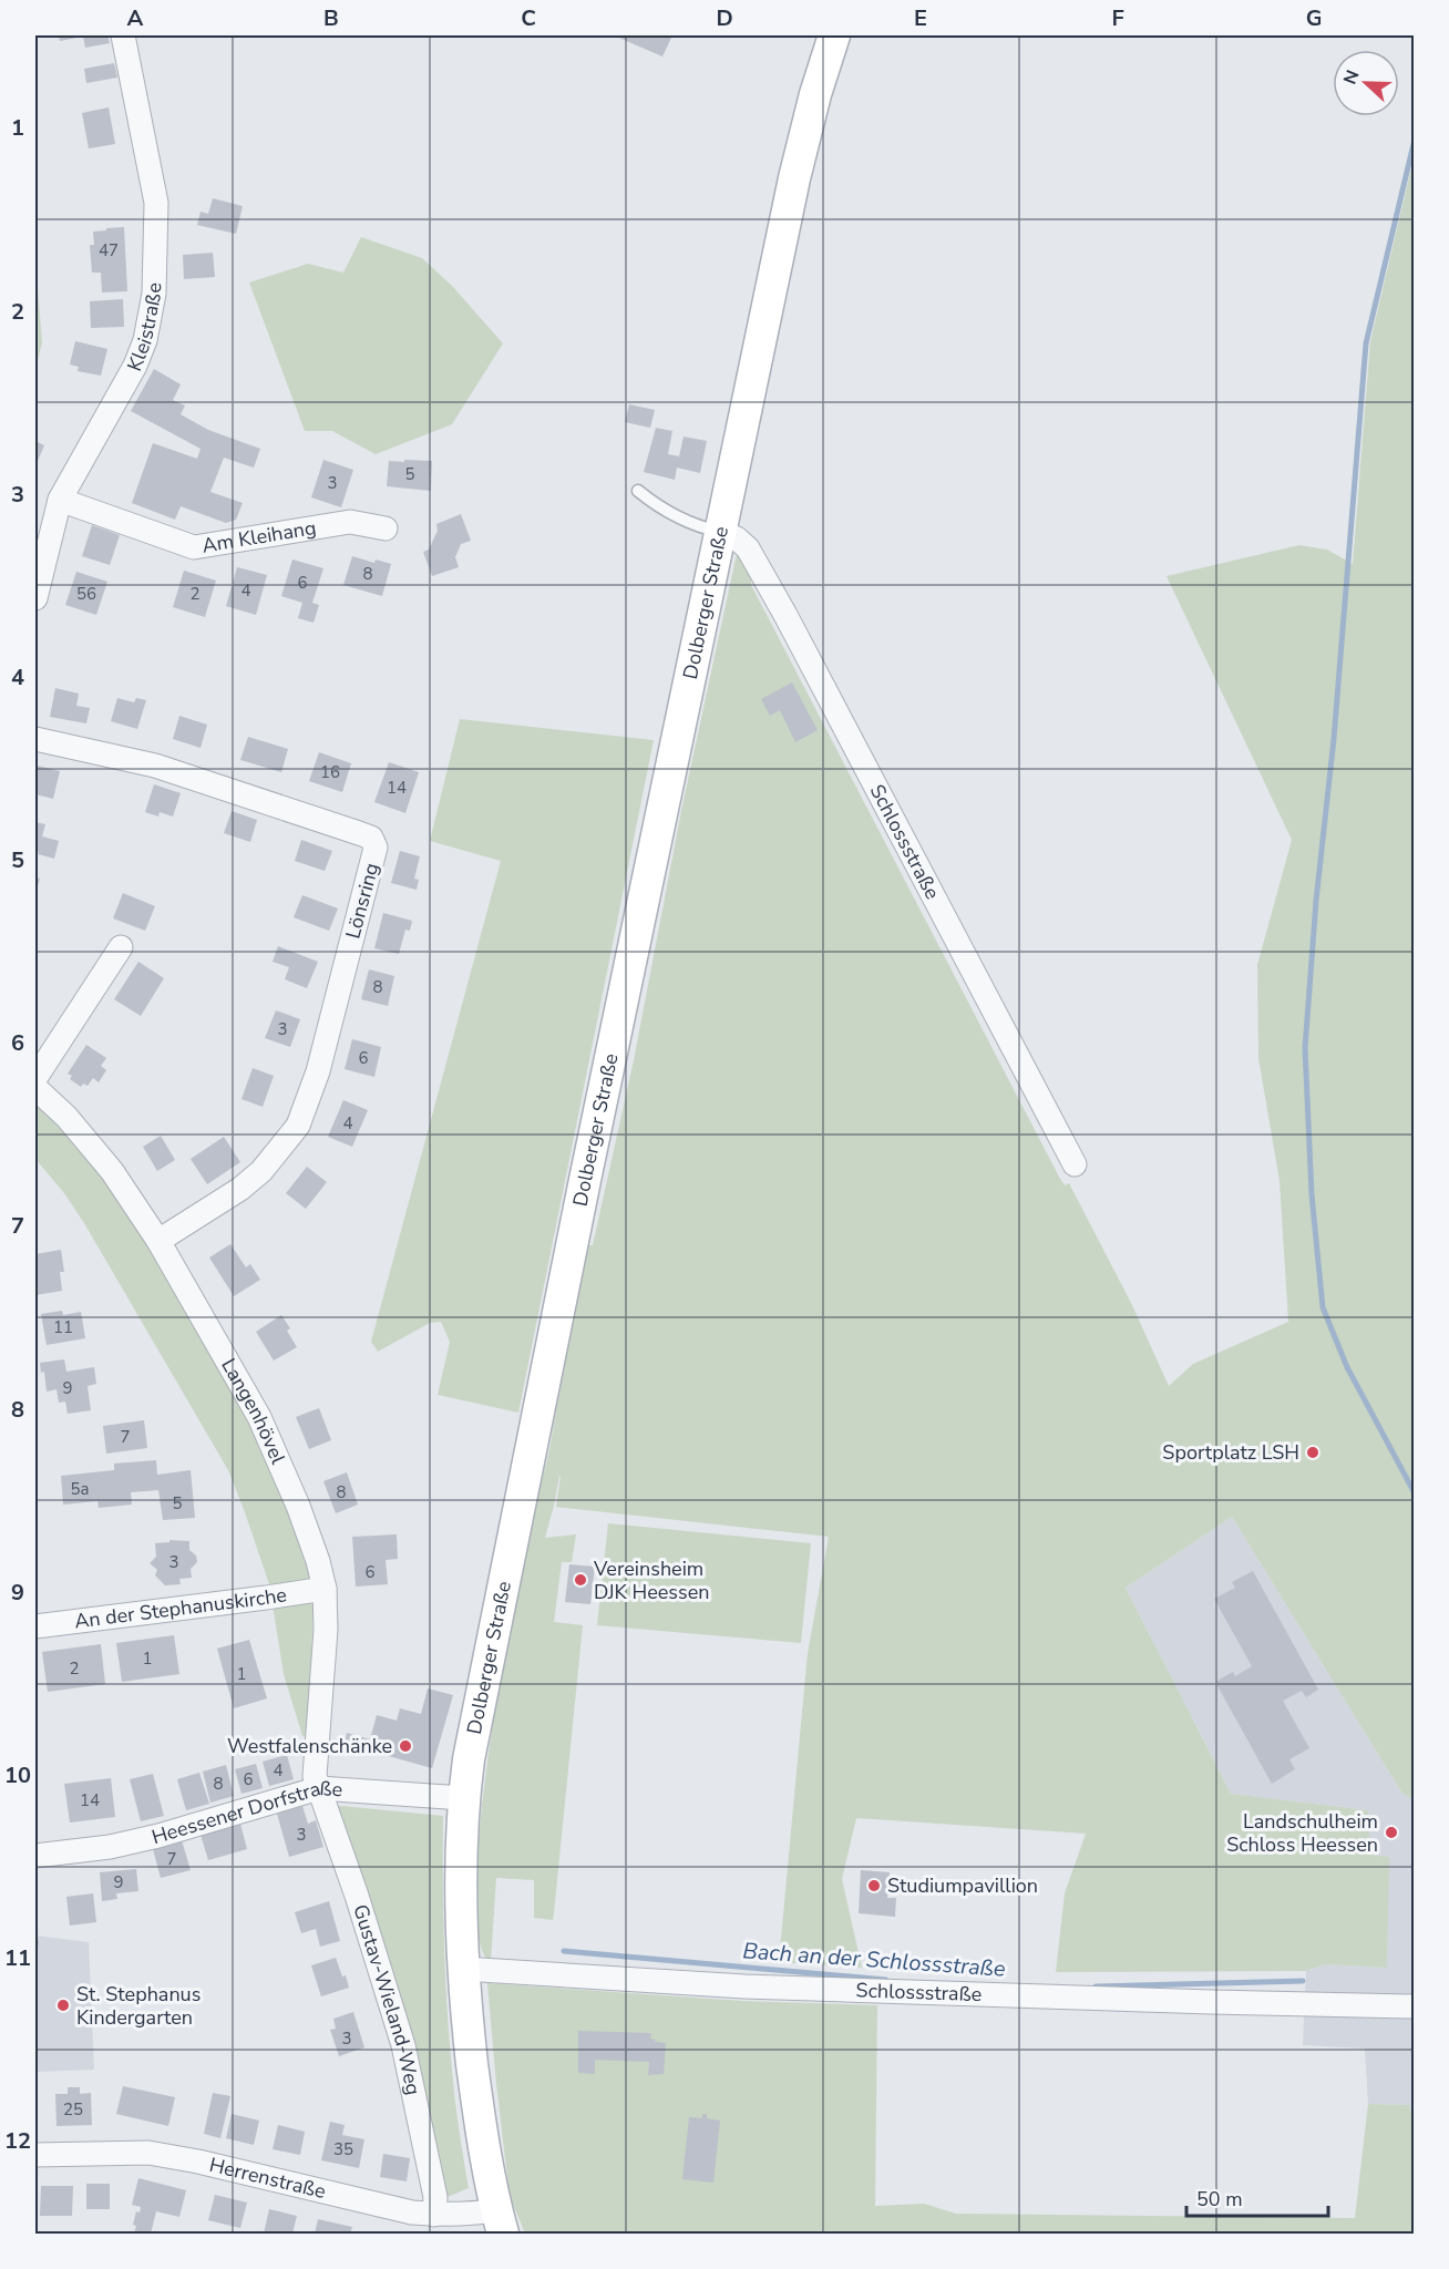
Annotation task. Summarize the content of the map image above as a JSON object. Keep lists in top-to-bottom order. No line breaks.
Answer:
{"streets":{"main road":["Dolberger Straße"],"street":["Kleistraße","Am Kleihang","Schlossstraße","Lönsring","Langenhövel","An der Stephanuskirche","Heessener Dorfstraße","Gustav-Wieland-Weg","Herrenstraße"]},"crossings":[["Kleistraße","Am Kleihang"],["Dolberger Straße","Schlossstraße"],["Dolberger Straße","Heessener Dorfstraße"],["Dolberger Straße","Herrenstraße"],["Lönsring","Langenhövel"],["Langenhövel","An der Stephanuskirche"],["Langenhövel","Heessener Dorfstraße"],["Langenhövel","Gustav-Wieland-Weg"],["Heessener Dorfstraße","Gustav-Wieland-Weg"],["Gustav-Wieland-Weg","Herrenstraße"]],"water":["Bach an der Schlossstraße"],"places":["Sportplatz LSH","Vereinsheim DJK Heessen","Westfalenschänke","Landschulheim Schloss Heessen","Studiumpavillion","St. Stephanus Kindergarten"],"house_numbers":["47","5","3","8","6","4","56","2","16","14","8","3","6","4","11","9","7","5a","8","5","3","6","1","2","1","4","6","8","14","3","7","9","3","25","35"],"scale_bar":"50 m","north":"left","grid":{"columns":["A","B","C","D","E","F","G"],"rows":["1","2","3","4","5","6","7","8","9","10","11","12"]}}
